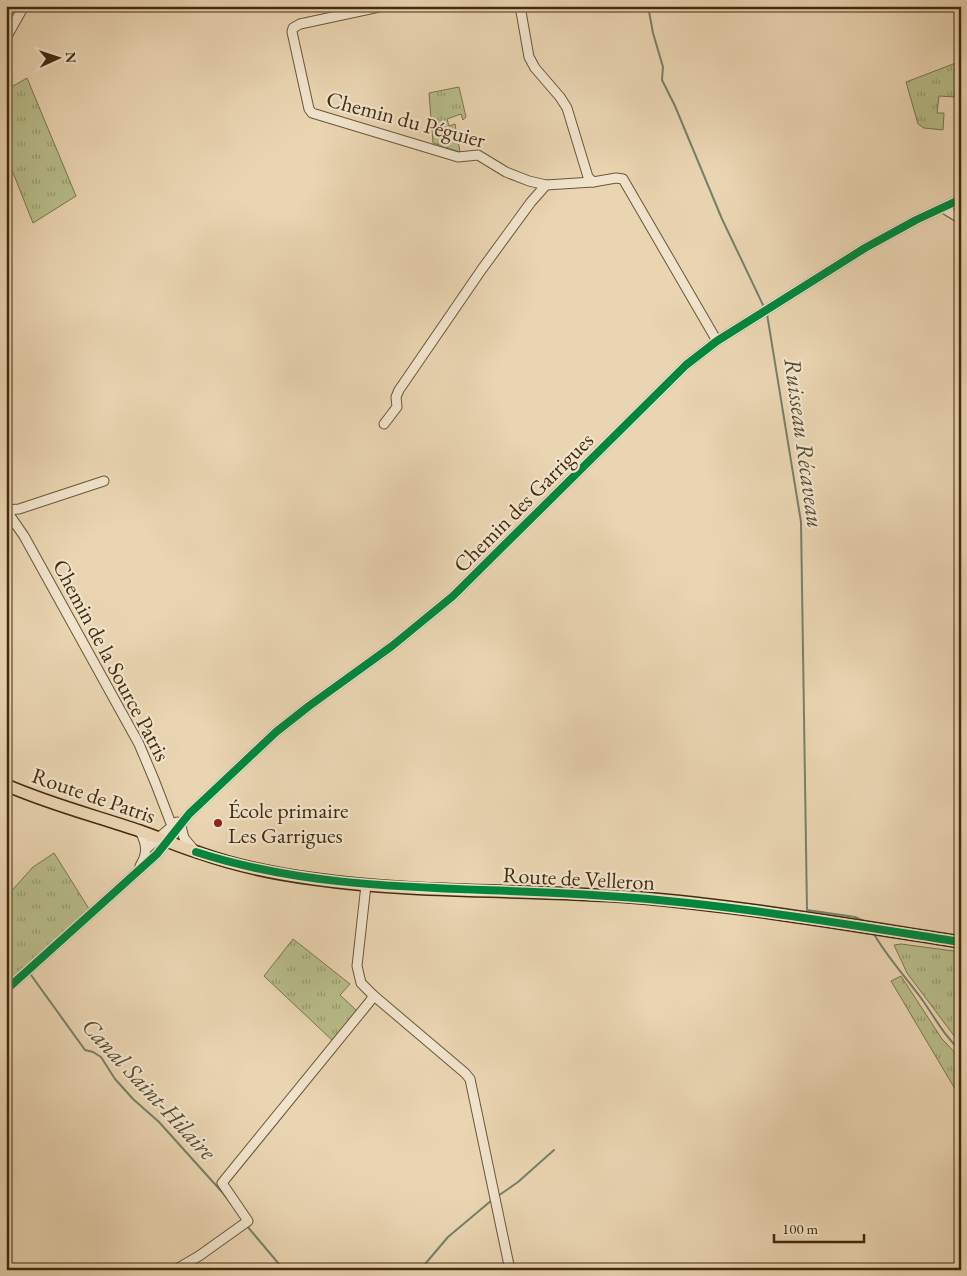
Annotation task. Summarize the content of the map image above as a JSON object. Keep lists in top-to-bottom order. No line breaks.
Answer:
{"streets":{"main road":["Route de Patris","Route de Velleron"],"street":["Chemin du Péguier","Chemin des Garrigues","Chemin de la Source Patris"]},"crossings":[["Chemin du Péguier","Chemin des Garrigues"],["Chemin des Garrigues","Chemin de la Source Patris"],["Chemin des Garrigues","Route de Patris"],["Route de Patris","Route de Velleron"]],"water":["Ruisseau Récaveau","Canal Saint-Hilaire"],"places":["École primaire Les Garrigues"],"scale_bar":"100 m","north":"right"}
